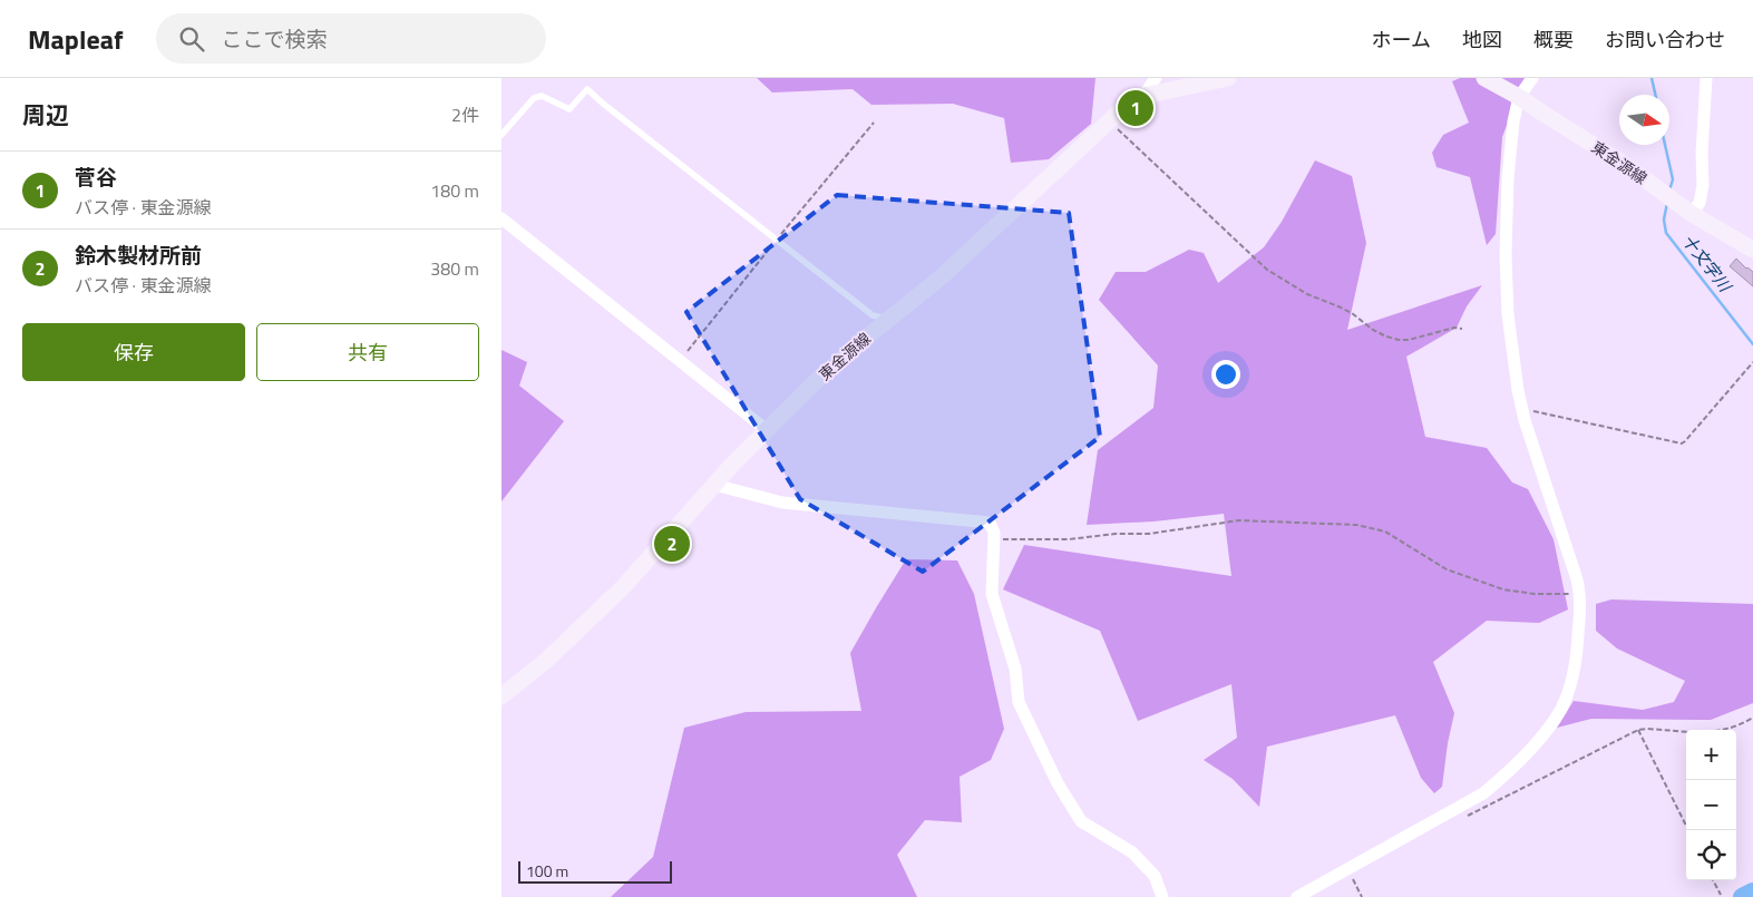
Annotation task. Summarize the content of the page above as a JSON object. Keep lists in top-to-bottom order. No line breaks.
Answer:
{"streets":{"main road":["東金源線"]},"water":["十文字川"],"scale_bar":"100 m","north":"right","page":{"header":"Mapleaf","search":"ここで検索","nav":["ホーム","地図","概要","お問い合わせ"],"heading":["周辺","2件"],"pins":["1","2"],"list":[{"mark":"1","name":"菅谷","note":"バス停 · 東金源線","value":"180 m"},{"mark":"2","name":"鈴木製材所前","note":"バス停 · 東金源線","value":"380 m"}],"buttons":["保存","共有"],"map_buttons":["+","−"],"scale":"100 m"}}
